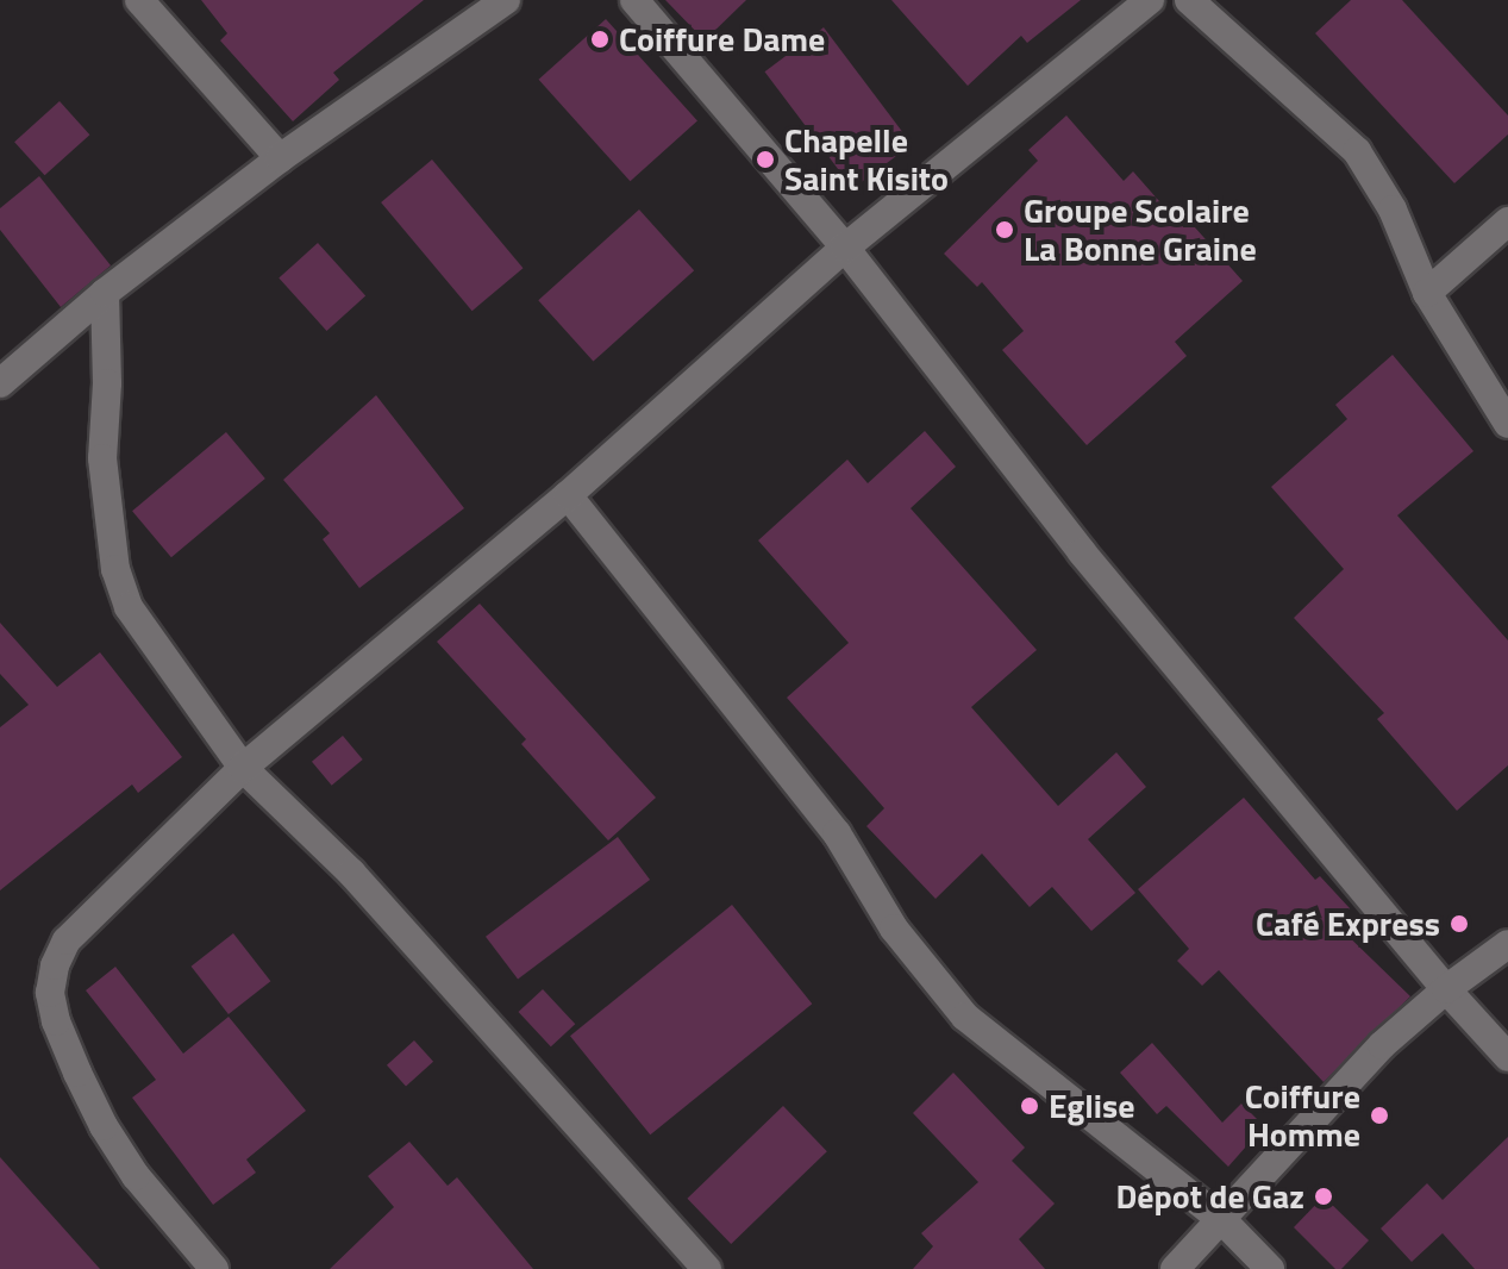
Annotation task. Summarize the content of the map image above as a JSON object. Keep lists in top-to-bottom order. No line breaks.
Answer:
{"places":["Coiffure Dame","Chapelle Saint Kisito","Groupe Scolaire La Bonne Graine","Café Express","Eglise","Coiffure Homme","Dépot de Gaz"]}
